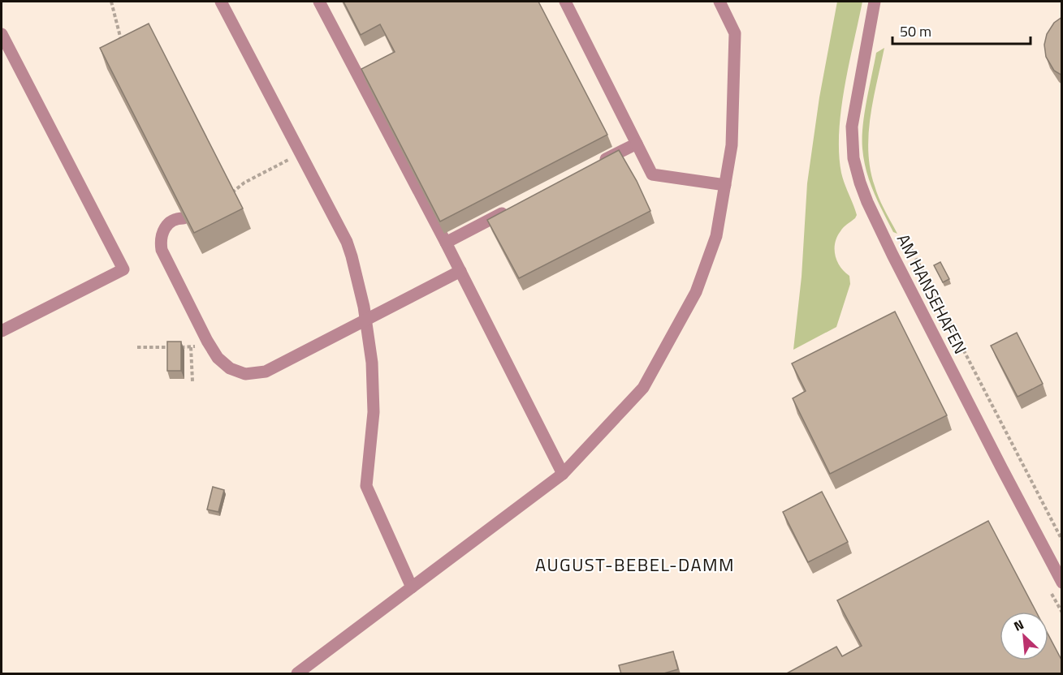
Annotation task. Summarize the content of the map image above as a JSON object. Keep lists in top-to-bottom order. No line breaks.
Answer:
{"streets":{"street":["AM HANSEHAFEN"]},"districts":["AUGUST-BEBEL-DAMM"],"scale_bar":"50 m","north":"top left"}
